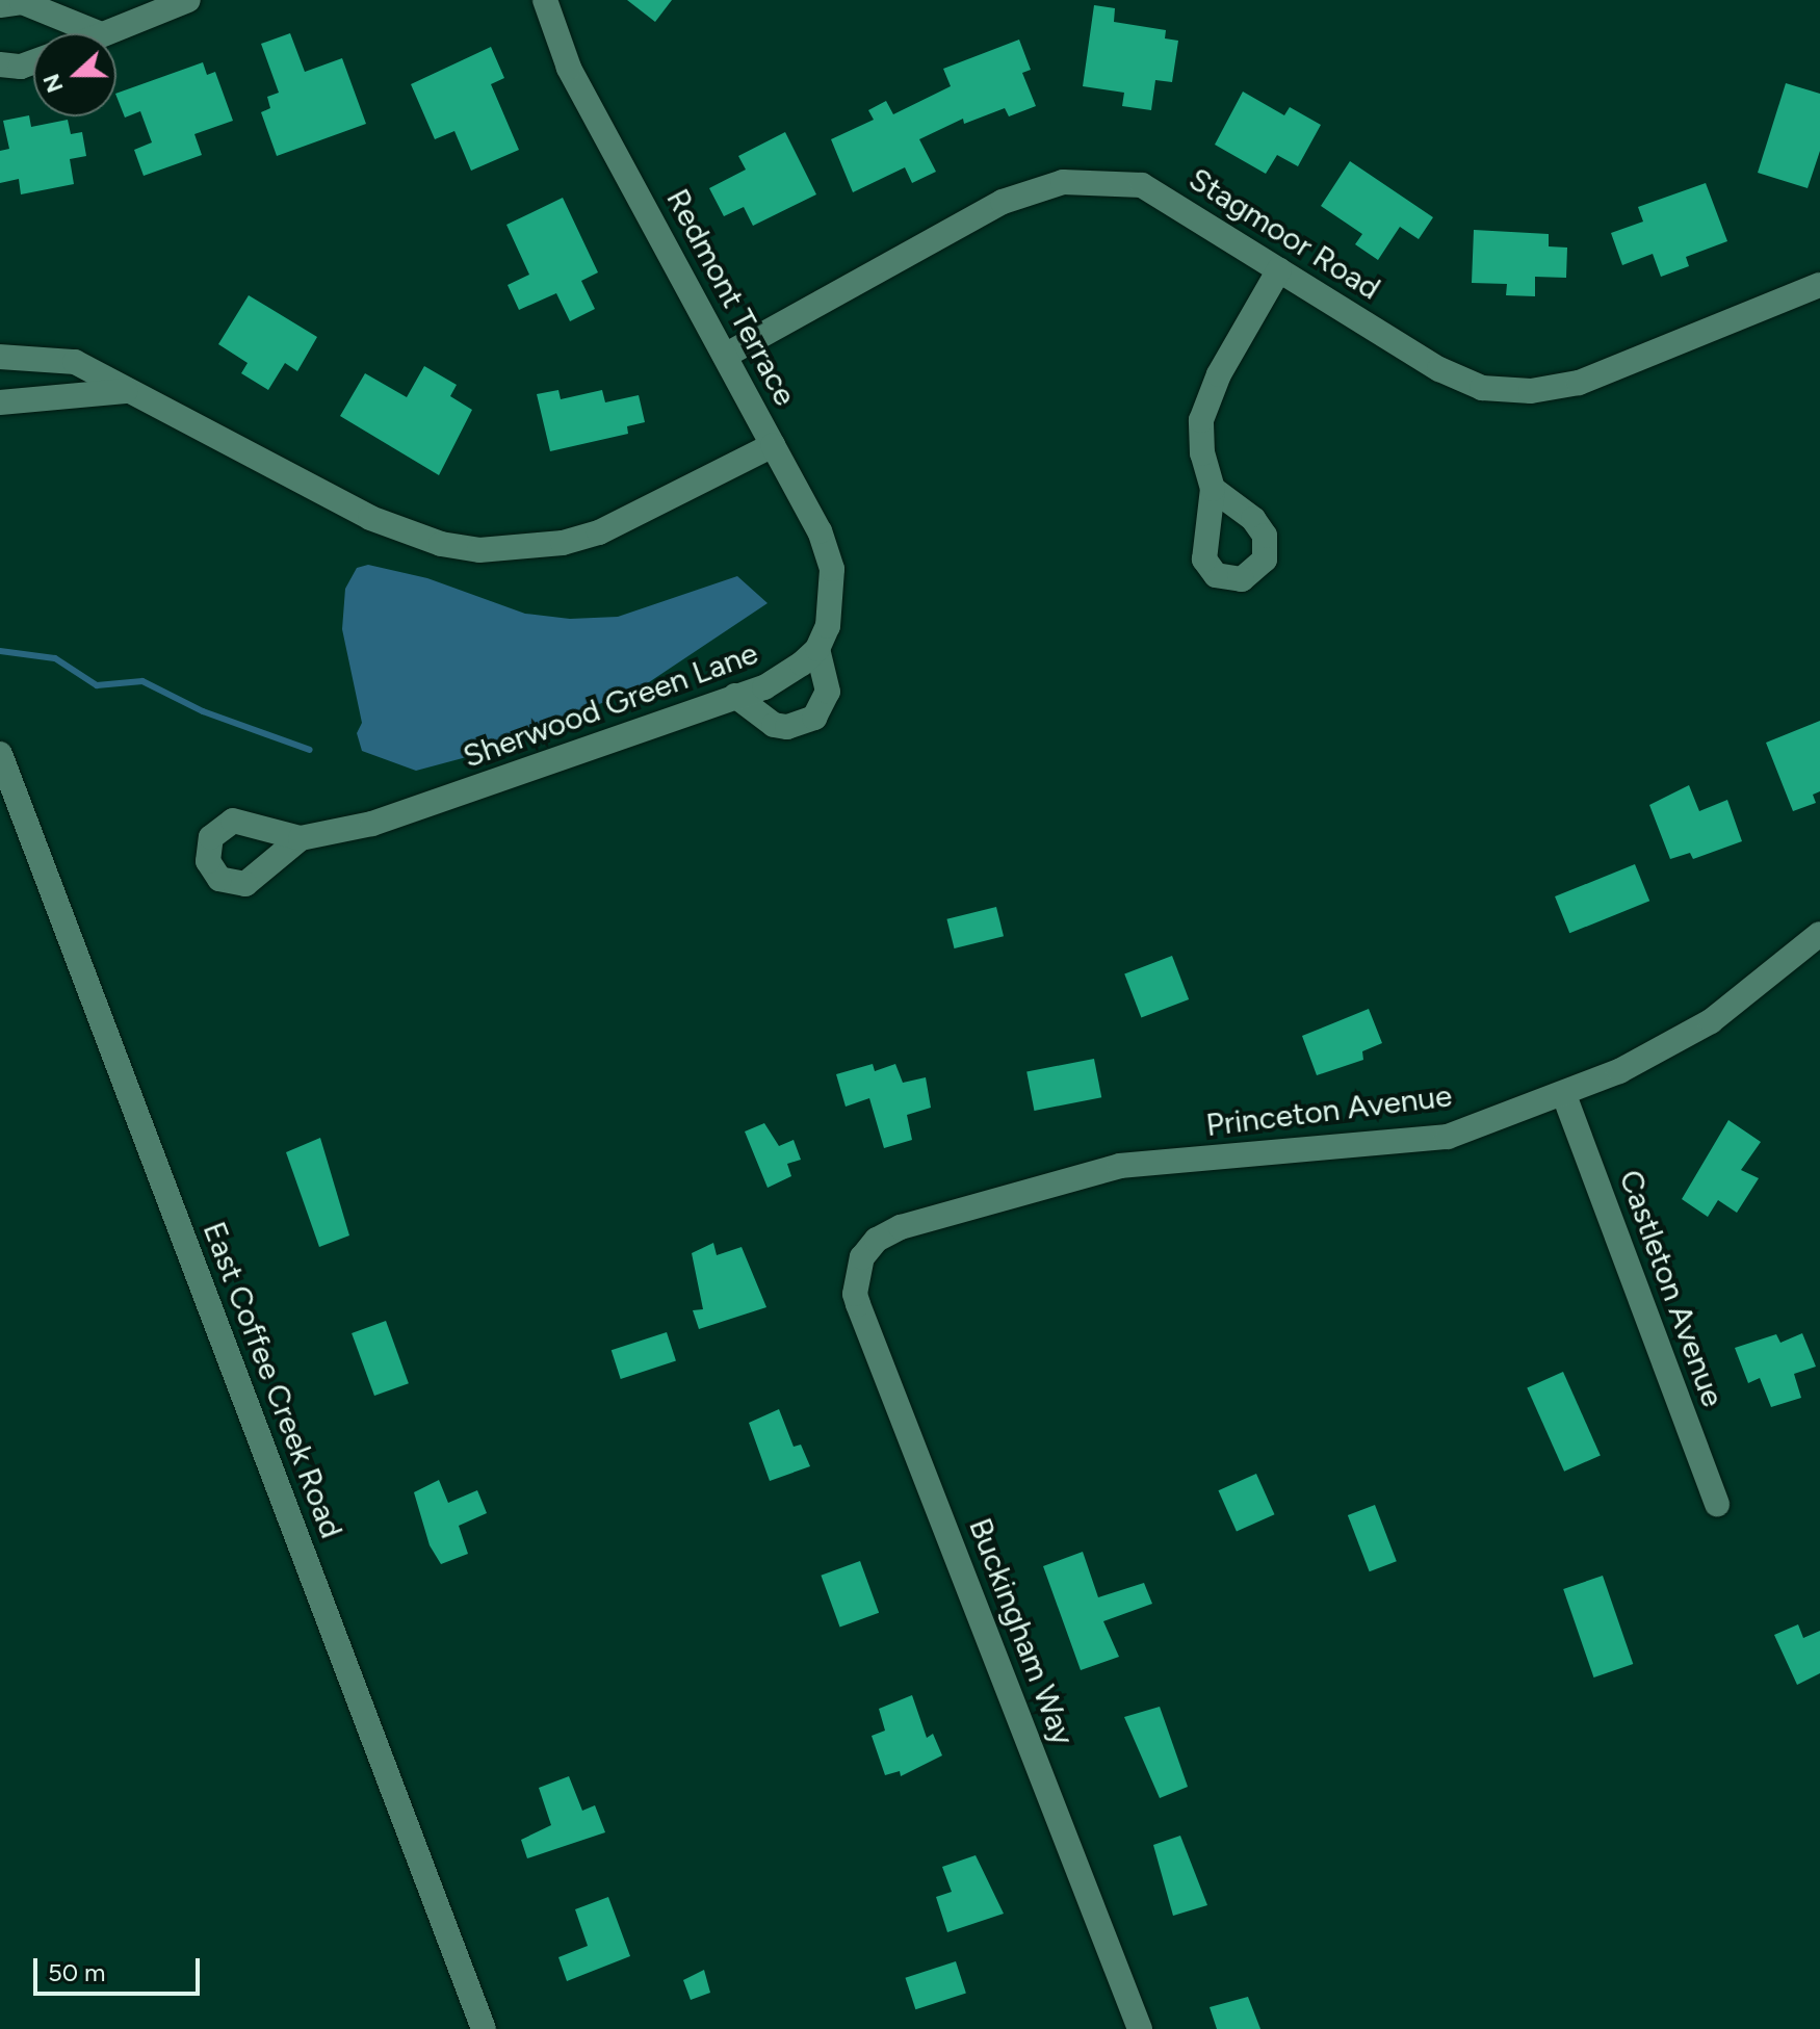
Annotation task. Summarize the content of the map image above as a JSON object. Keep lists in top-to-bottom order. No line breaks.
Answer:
{"streets":{"street":["Stagmoor Road","Redmont Terrace","Sherwood Green Lane","Princeton Avenue","Castleton Avenue","East Coffee Creek Road","Buckingham Way"]},"crossings":[["Stagmoor Road","Redmont Terrace"],["Princeton Avenue","Castleton Avenue"],["Princeton Avenue","Buckingham Way"]],"scale_bar":"50 m","north":"left"}
